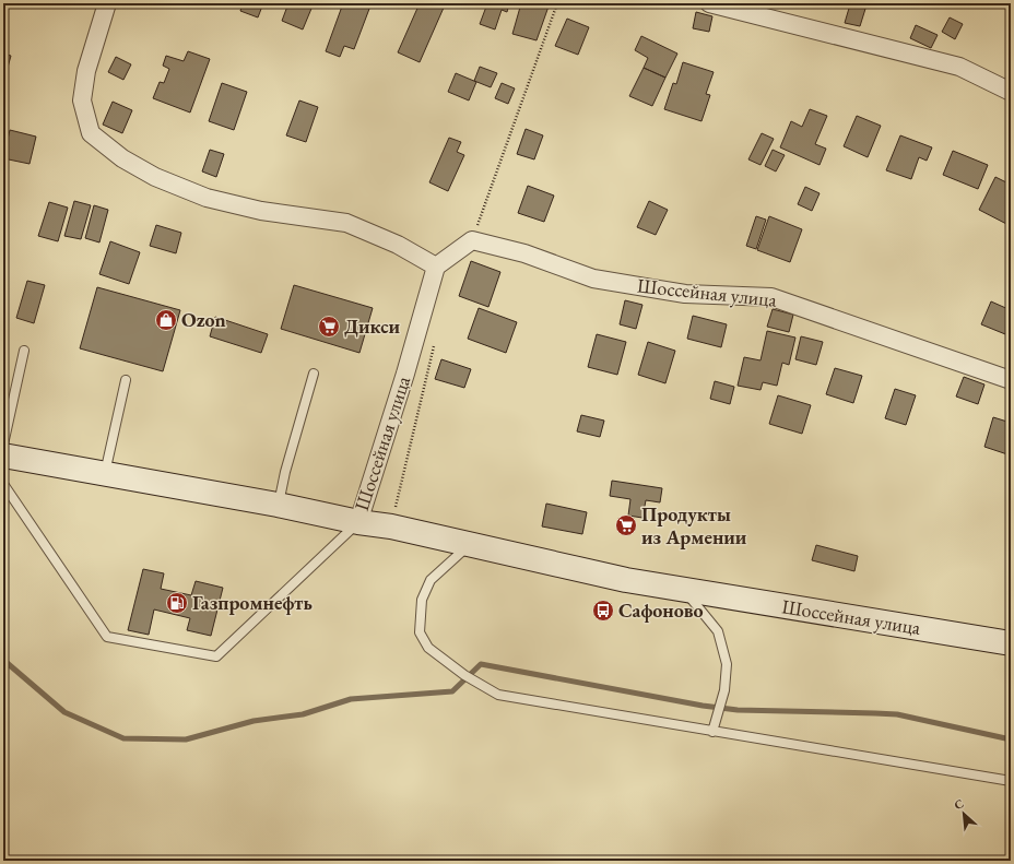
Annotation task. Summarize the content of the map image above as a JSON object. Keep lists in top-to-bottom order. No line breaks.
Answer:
{"streets":{"street":["Шоссейная улица"]},"places":{"shop":["Ozon"],"supermarket":["Дикси","Продукты из Армении"],"fuel station":["Газпромнефть"],"bus stop":["Сафоново"]},"north":"top left"}
